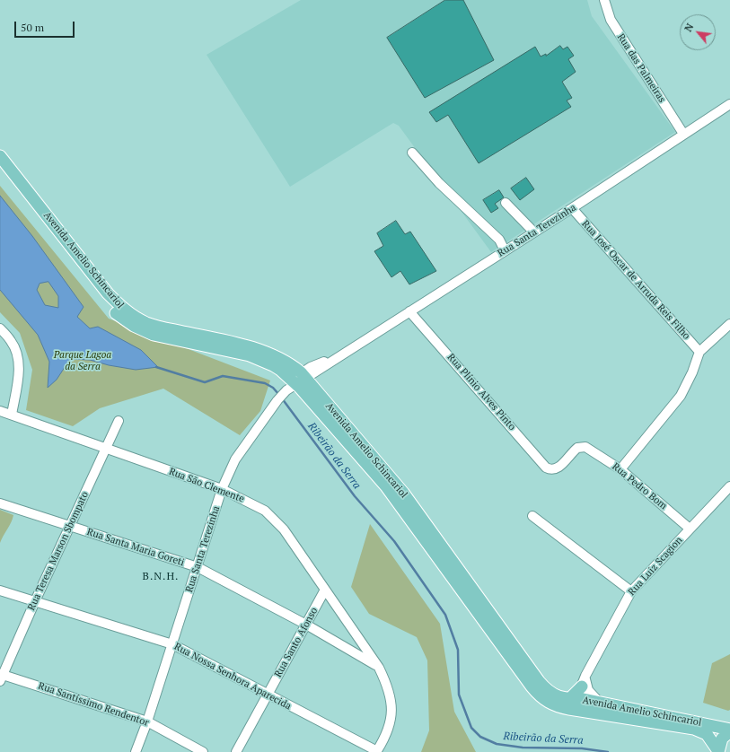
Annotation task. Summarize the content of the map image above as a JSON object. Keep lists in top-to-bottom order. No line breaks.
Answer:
{"streets":{"main road":["Avenida Amelio Schincariol"],"street":["Rua das Palmeiras","Rua Santa Terezinha","Rua José Oscar de Arruda Reis Filho","Rua Plínio Alves Pinto","Rua São Clemente","Rua Pedro Bom","Rua Santa Maria Goreti","Rua Teresa Marson Sbompato","Rua Luiz Scagion","Rua Santo Afonso","Rua Nossa Senhora Aparecida","Rua Santíssimo Rendentor"]},"crossings":[["Rua das Palmeiras","Rua Santa Terezinha"],["Rua Santa Terezinha","Avenida Amelio Schincariol"],["Rua Santa Terezinha","Rua José Oscar de Arruda Reis Filho"],["Rua Santa Terezinha","Rua Plínio Alves Pinto"],["Rua Santa Terezinha","Rua São Clemente"],["Rua Santa Terezinha","Rua Santa Maria Goreti"],["Rua Santa Terezinha","Rua Nossa Senhora Aparecida"],["Rua Santa Terezinha","Rua Santíssimo Rendentor"],["Rua Plínio Alves Pinto","Rua Pedro Bom"],["Rua São Clemente","Rua Santa Maria Goreti"],["Rua São Clemente","Rua Teresa Marson Sbompato"],["Rua São Clemente","Rua Santo Afonso"],["Rua São Clemente","Rua Nossa Senhora Aparecida"],["Rua Pedro Bom","Rua Luiz Scagion"],["Rua Santa Maria Goreti","Rua Teresa Marson Sbompato"],["Rua Santa Maria Goreti","Rua Santo Afonso"],["Rua Teresa Marson Sbompato","Rua Nossa Senhora Aparecida"],["Rua Teresa Marson Sbompato","Rua Santíssimo Rendentor"],["Rua Santo Afonso","Rua Nossa Senhora Aparecida"]],"districts":["B.N.H."],"water":["Ribeirão da Serra"],"parks":["Parque Lagoa da Serra"],"scale_bar":"50 m","north":"top left"}
